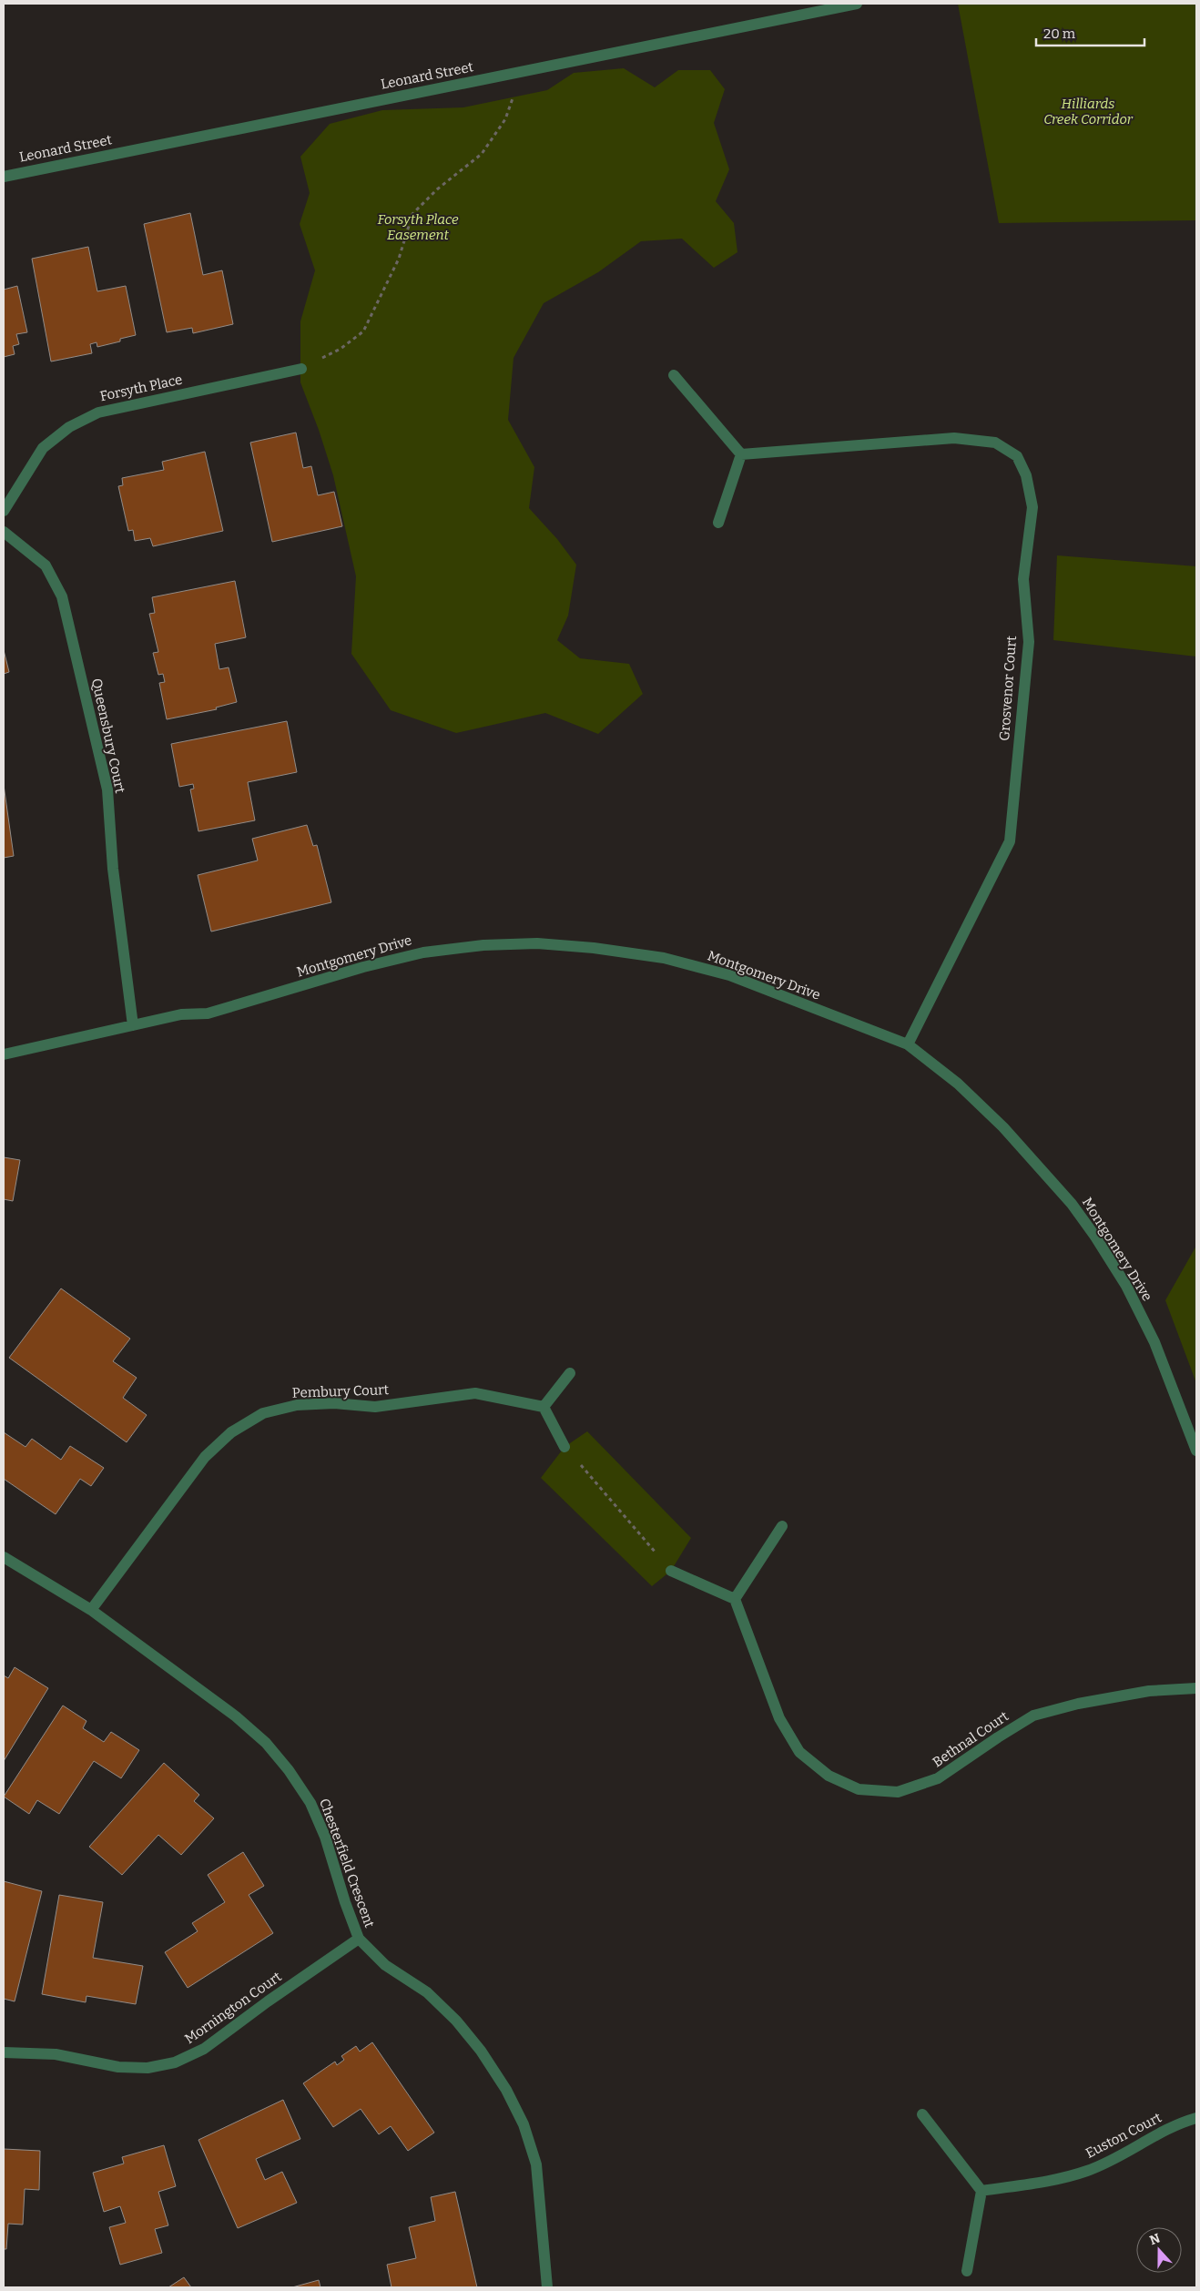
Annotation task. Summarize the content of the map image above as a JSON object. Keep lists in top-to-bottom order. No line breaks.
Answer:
{"streets":{"street":["Leonard Street","Forsyth Place","Grosvenor Court","Queensbury Court","Montgomery Drive","Pembury Court","Bethnal Court","Chesterfield Crescent","Mornington Court","Euston Court"]},"crossings":[["Grosvenor Court","Montgomery Drive"],["Queensbury Court","Montgomery Drive"],["Pembury Court","Chesterfield Crescent"],["Chesterfield Crescent","Mornington Court"]],"parks":["Hilliards Creek Corridor","Forsyth Place Easement"],"scale_bar":"20 m","north":"top"}
